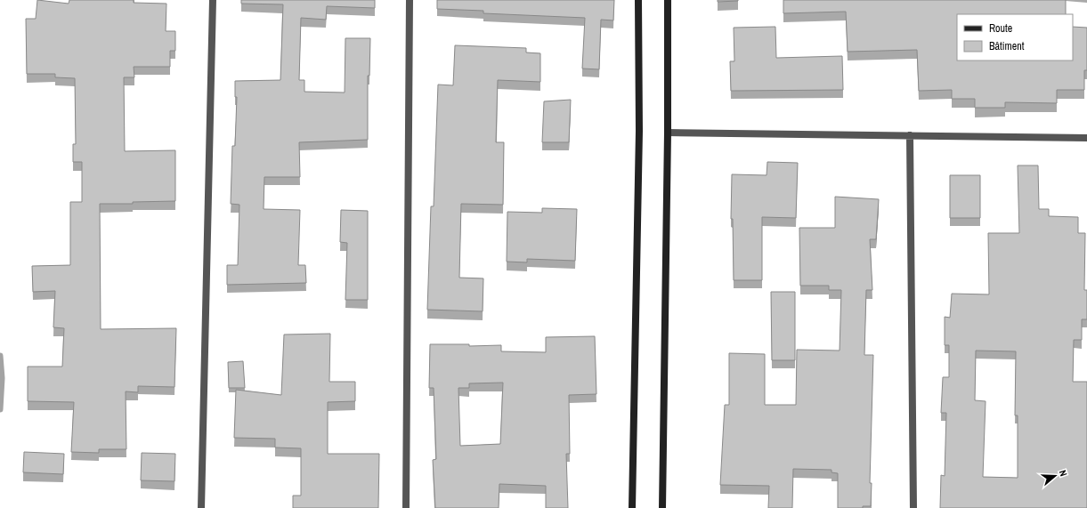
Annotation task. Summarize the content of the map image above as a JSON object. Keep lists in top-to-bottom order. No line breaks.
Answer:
{"legend":["Route","Bâtiment"],"north":"right"}
